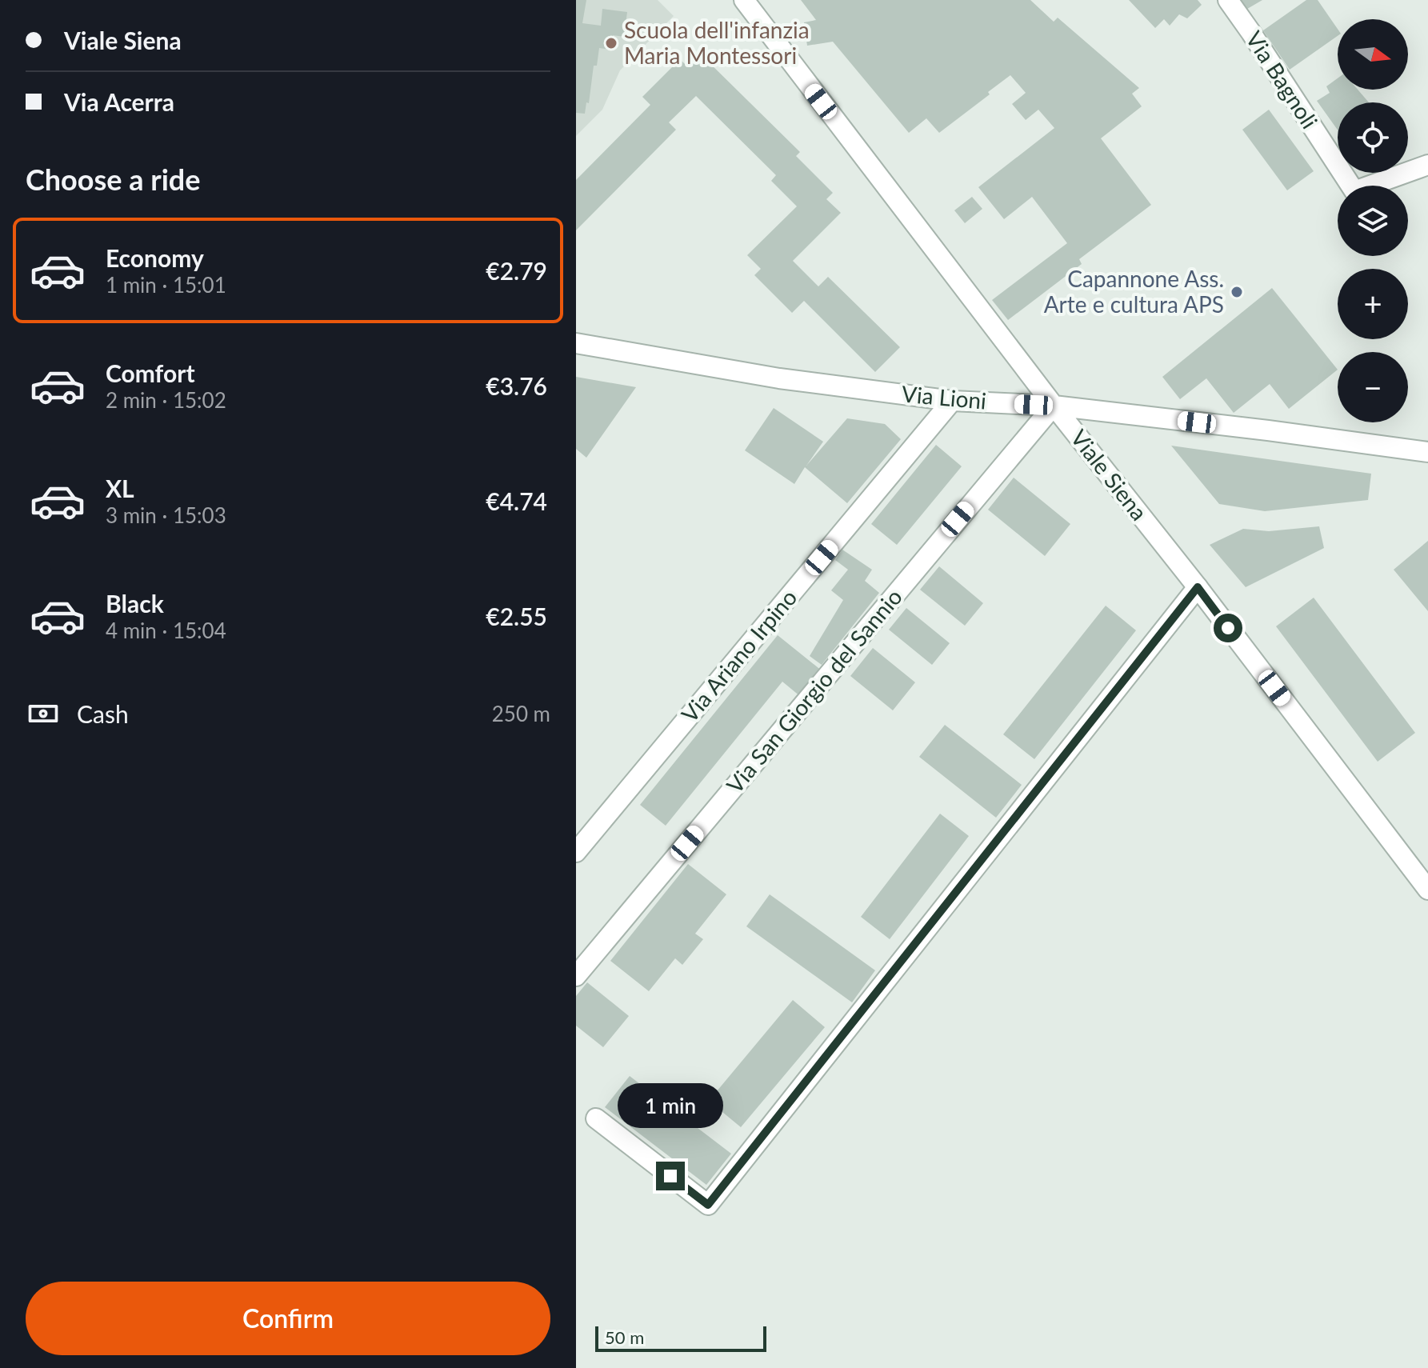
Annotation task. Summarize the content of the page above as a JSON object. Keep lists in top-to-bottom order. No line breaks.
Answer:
{"streets":{"street":["Via Bagnoli","Via Lioni","Viale Siena","Via Ariano Irpino","Via San Giorgio del Sannio"]},"crossings":[["Via Lioni","Viale Siena"],["Via Lioni","Via Ariano Irpino"],["Via Lioni","Via San Giorgio del Sannio"],["Viale Siena","Via San Giorgio del Sannio"]],"places":["Scuola dell'infanzia Maria Montessori","Capannone Ass. Arte e cultura APS"],"scale_bar":"50 m","north":"right","page":{"banner":["Viale Siena","Via Acerra"],"map_buttons":["+","−"],"heading":"Choose a ride","list":[{"name":"Economy","note":"1 min · 15:01","value":"€2.79"},{"name":"Comfort","note":"2 min · 15:02","value":"€3.76"},{"name":"XL","note":"3 min · 15:03","value":"€4.74"},{"name":"Black","note":"4 min · 15:04","value":"€2.55"}],"pay":["Cash","250 m"],"bubble":"1 min","buttons":"Confirm","scale":"50 m"}}
